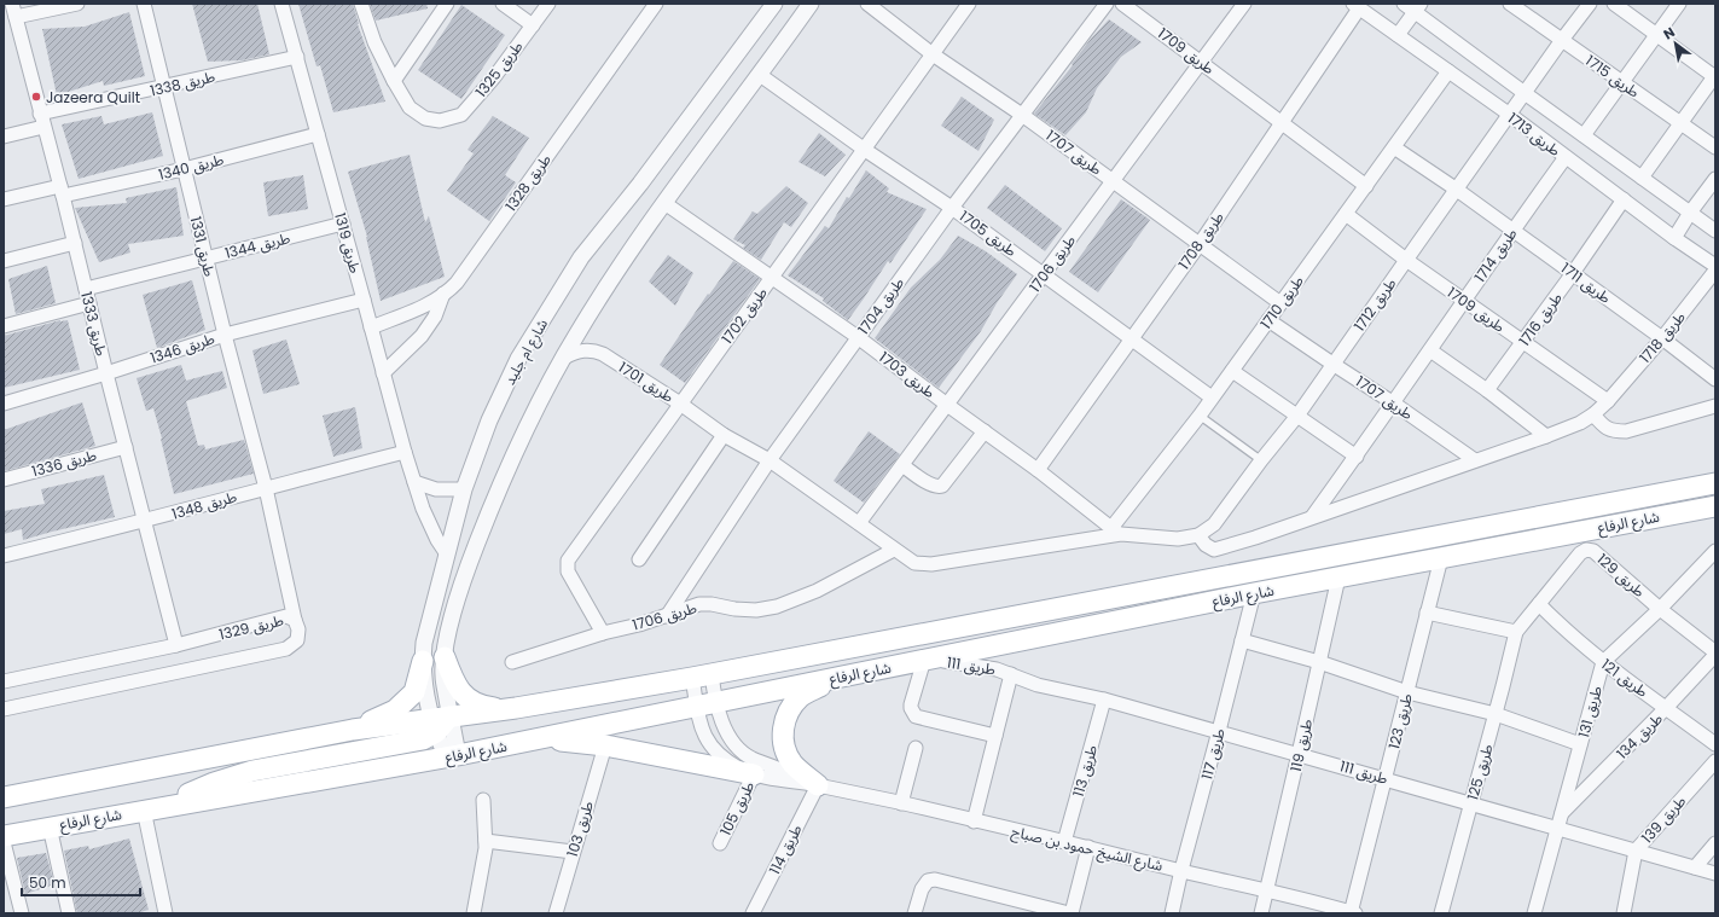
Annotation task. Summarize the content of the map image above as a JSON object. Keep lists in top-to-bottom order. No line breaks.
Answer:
{"streets":{"main road":["شارع الرفاع"],"street":["طريق 1709","طريق 1325","طريق 1715","طريق 1338","طريق 1713","طريق 1707","طريق 1340","طريق 1328","طريق 1705","طريق 1708","طريق 1319","طريق 1344","طريق 1331","طريق 1714","طريق 1706","طريق 1711","طريق 1710","طريق 1712","طريق 1704","طريق 1702","طريق 1716","طريق 1333","طريق 1718","طريق 1346","شارع ام جليد","طريق 1703","طريق 1701","طريق 1336","طريق 1348","طريق 129","طريق 1329","طريق 111","طريق 121","طريق 131","طريق 123","طريق 134","طريق 119","طريق 117","طريق 113","طريق 125","طريق 105","طريق 139","طريق 103","شارع الشيخ حمود بن صباح","طريق 114"]},"crossings":[["طريق 1709","طريق 1708"],["طريق 1709","طريق 1714"],["طريق 1709","طريق 1706"],["طريق 1709","طريق 1710"],["طريق 1709","طريق 1712"],["طريق 1709","طريق 1716"],["طريق 1709","طريق 1718"],["طريق 1715","طريق 1712"],["طريق 1338","طريق 1319"],["طريق 1338","طريق 1331"],["طريق 1338","طريق 1333"],["طريق 1713","طريق 1708"],["طريق 1713","طريق 1714"],["طريق 1713","طريق 1710"],["طريق 1713","طريق 1712"],["طريق 1713","طريق 1716"],["طريق 1707","طريق 1708"],["طريق 1707","طريق 1714"],["طريق 1707","طريق 1706"],["طريق 1707","طريق 1710"],["طريق 1707","طريق 1712"],["طريق 1707","طريق 1704"],["طريق 1707","طريق 1702"],["طريق 1707","طريق 1718"],["طريق 1340","طريق 1319"],["طريق 1340","طريق 1331"],["طريق 1340","طريق 1333"],["طريق 1328","طريق 1319"],["طريق 1705","طريق 1708"],["طريق 1705","طريق 1706"],["طريق 1705","طريق 1710"],["طريق 1705","طريق 1704"],["طريق 1705","طريق 1702"],["طريق 1705","شارع ام جليد"],["طريق 1708","طريق 1703"],["طريق 1319","طريق 1344"],["طريق 1319","طريق 1346"],["طريق 1319","شارع ام جليد"],["طريق 1319","طريق 1348"],["طريق 1344","طريق 1331"],["طريق 1344","طريق 1333"],["طريق 1331","طريق 1346"],["طريق 1331","طريق 1348"],["طريق 1331","طريق 1329"],["طريق 1714","طريق 1711"],["طريق 1714","طريق 1718"],["طريق 1706","طريق 1704"],["طريق 1706","طريق 1702"],["طريق 1706","طريق 1703"],["طريق 1706","طريق 1701"],["طريق 1711","طريق 1710"],["طريق 1711","طريق 1712"],["طريق 1711","طريق 1716"],["طريق 1711","طريق 1718"],["طريق 1710","طريق 1703"],["طريق 1710","طريق 1701"],["طريق 1712","طريق 1718"],["طريق 1704","طريق 1703"],["طريق 1704","طريق 1701"],["طريق 1702","طريق 1703"],["طريق 1702","طريق 1701"],["طريق 1333","طريق 1346"],["طريق 1333","طريق 1336"],["طريق 1333","طريق 1348"],["طريق 1333","طريق 1329"],["شارع ام جليد","طريق 1703"],["شارع ام جليد","طريق 1701"],["شارع ام جليد","شارع الرفاع"],["طريق 1703","طريق 1701"],["شارع الرفاع","طريق 111"],["شارع الرفاع","طريق 123"],["شارع الرفاع","طريق 119"],["شارع الرفاع","طريق 117"],["شارع الرفاع","شارع الشيخ حمود بن صباح"],["طريق 129","طريق 121"],["طريق 129","طريق 134"],["طريق 129","طريق 125"],["طريق 111","طريق 131"],["طريق 111","طريق 123"],["طريق 111","طريق 119"],["طريق 111","طريق 117"],["طريق 111","طريق 113"],["طريق 111","طريق 125"],["طريق 111","طريق 139"],["طريق 111","شارع الشيخ حمود بن صباح"],["طريق 121","طريق 131"],["طريق 121","طريق 134"],["طريق 131","طريق 134"],["طريق 123","شارع الشيخ حمود بن صباح"],["طريق 119","شارع الشيخ حمود بن صباح"],["طريق 117","شارع الشيخ حمود بن صباح"],["طريق 113","شارع الشيخ حمود بن صباح"],["طريق 105","شارع الشيخ حمود بن صباح"],["شارع الشيخ حمود بن صباح","طريق 114"]],"places":["Jazeera Quilt"],"scale_bar":"50 m","north":"top left"}
